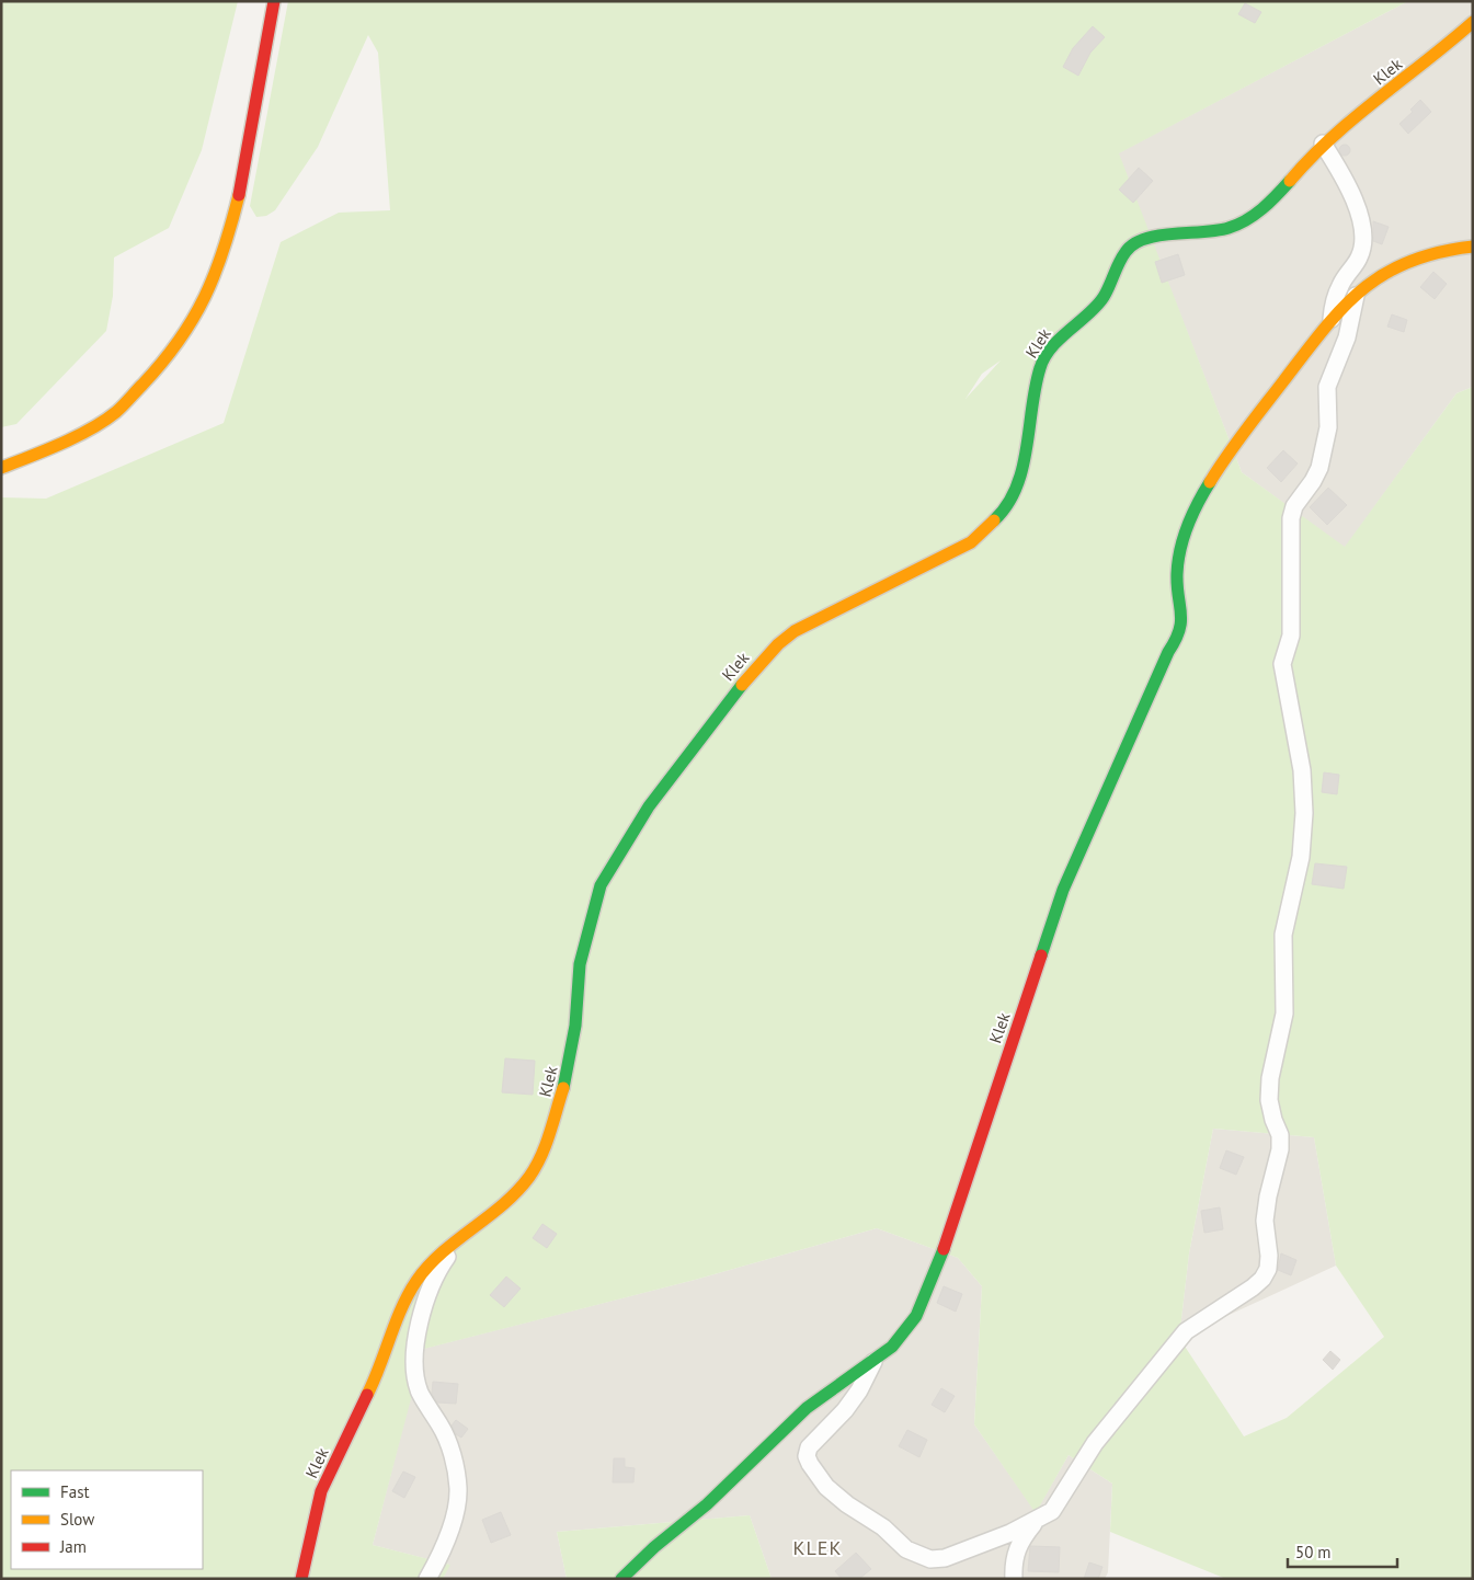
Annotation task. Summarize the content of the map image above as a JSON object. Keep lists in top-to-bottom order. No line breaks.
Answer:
{"streets":{"street":["Klek"]},"districts":["KLEK"],"legend":["Fast","Slow","Jam"],"scale_bar":"50 m"}
